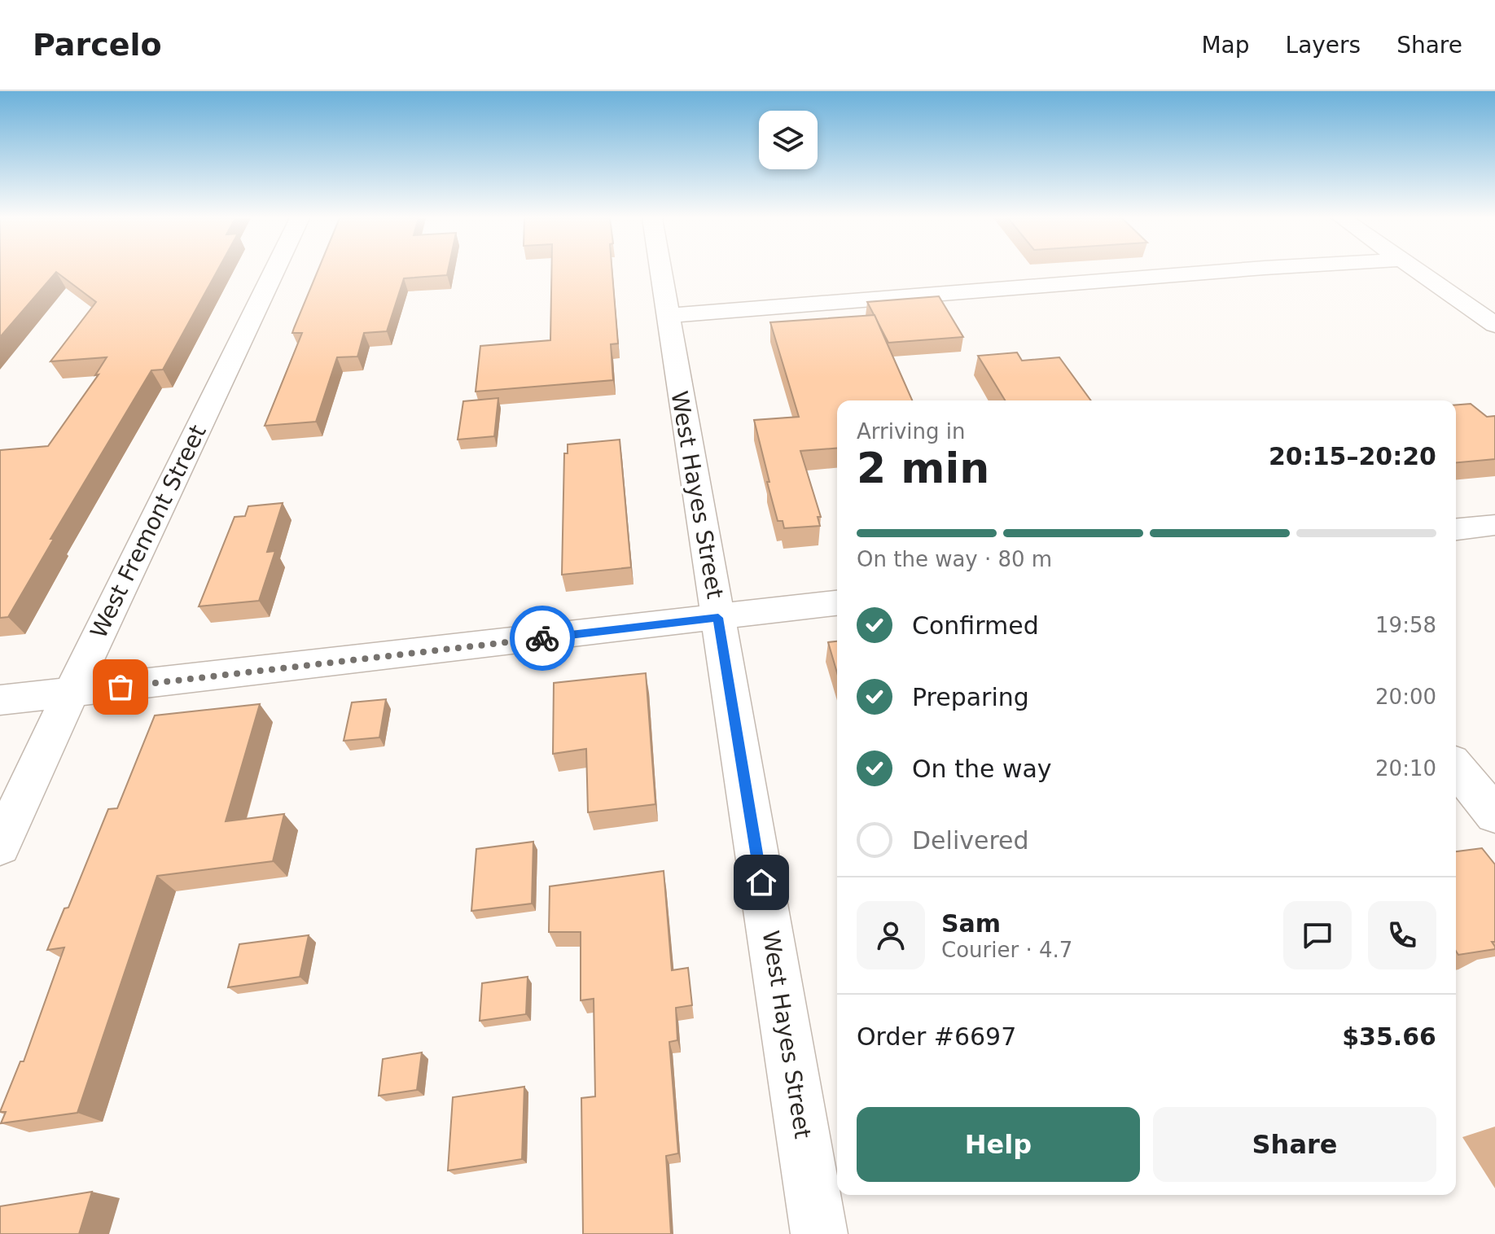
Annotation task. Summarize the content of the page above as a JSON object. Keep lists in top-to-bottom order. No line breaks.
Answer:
{"streets":{"street":["West Hayes Street","West Fremont Street"]},"page":{"header":"Parcelo","nav":["Map","Layers","Share"],"heading":["2 min","Arriving in","20:15–20:20"],"panel":["Sam","Courier · 4.7","Order #6697","$35.66"],"bar":"On the way · 80 m","list":[["Confirmed","19:58"],["Preparing","20:00"],["On the way","20:10"],"Delivered"],"buttons":["Help","Share"]}}
